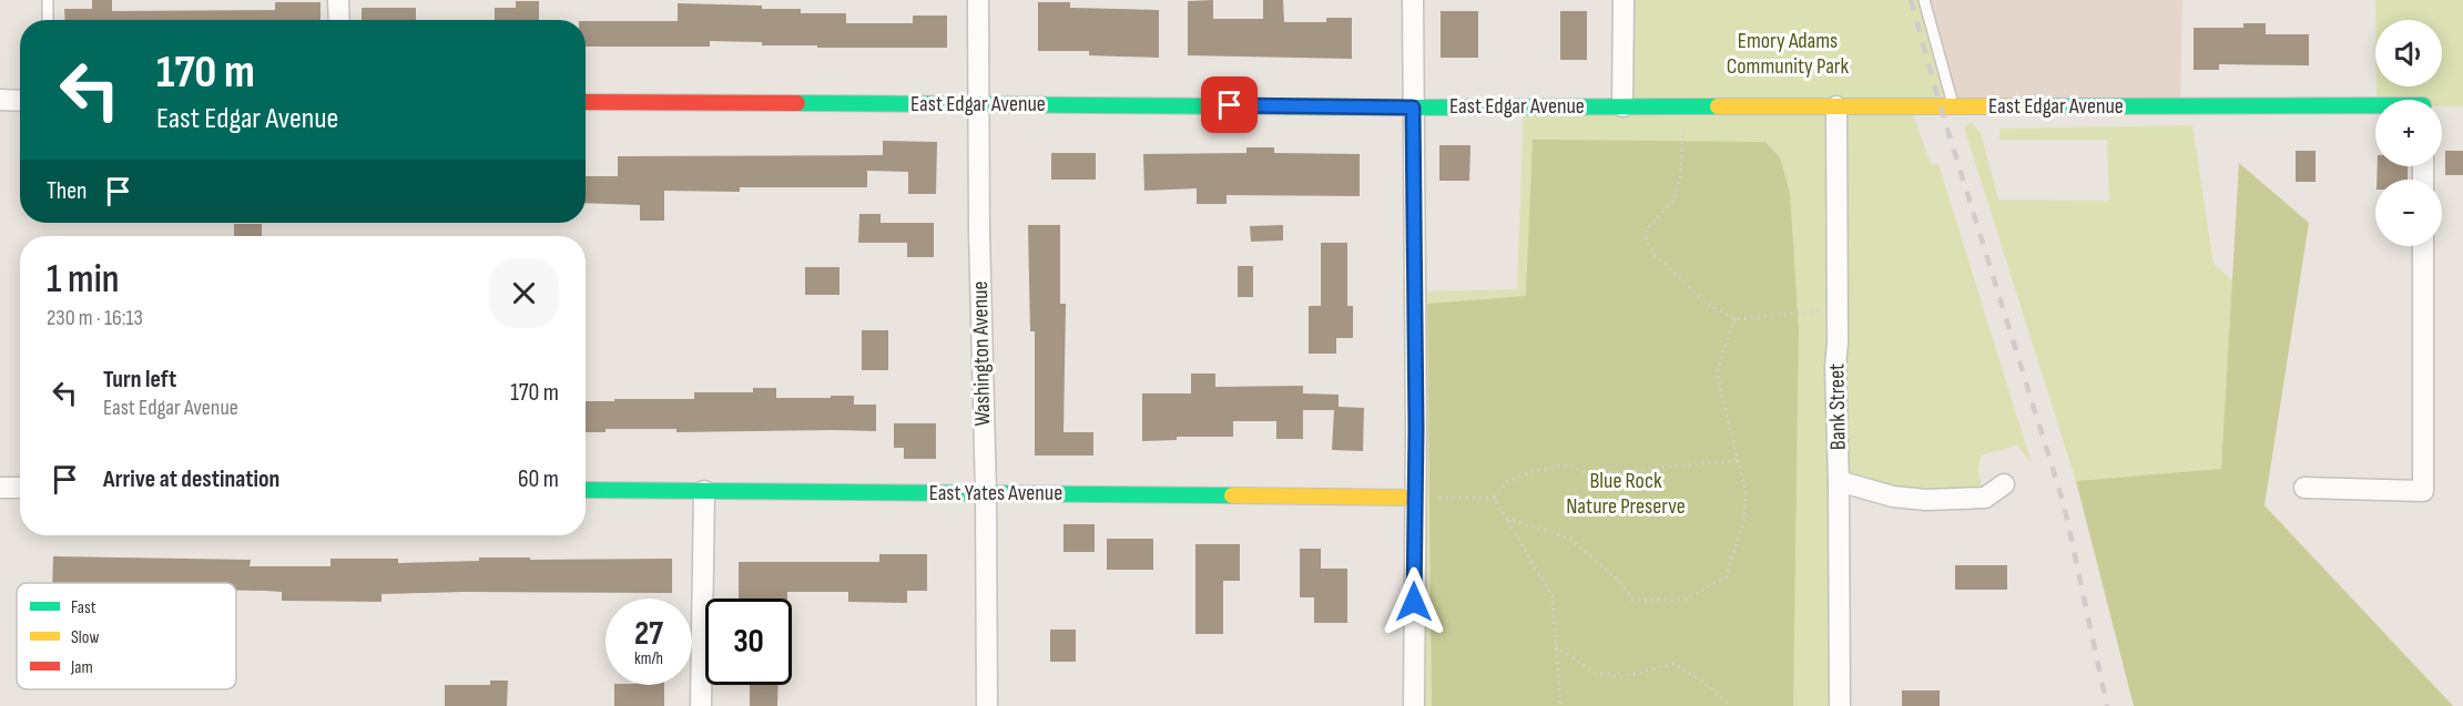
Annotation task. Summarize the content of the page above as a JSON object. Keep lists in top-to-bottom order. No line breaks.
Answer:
{"streets":{"street":["East Edgar Avenue","Washington Avenue","Bank Street","East Yates Avenue"]},"crossings":[["East Edgar Avenue","Washington Avenue"],["East Edgar Avenue","Bank Street"],["Washington Avenue","East Yates Avenue"]],"parks":["Emory Adams Community Park","Blue Rock Nature Preserve"],"legend":["Fast","Slow","Jam"],"page":{"map_buttons":["+","−"],"turn":["170 m","East Edgar Avenue"],"then":"Then","heading":["1 min","230 m · 16:13"],"list":[{"name":"Turn left","note":"East Edgar Avenue","value":"170 m"},{"name":"Arrive at destination","value":"60 m"}],"speed":"27 km/h","limit":"30"}}
